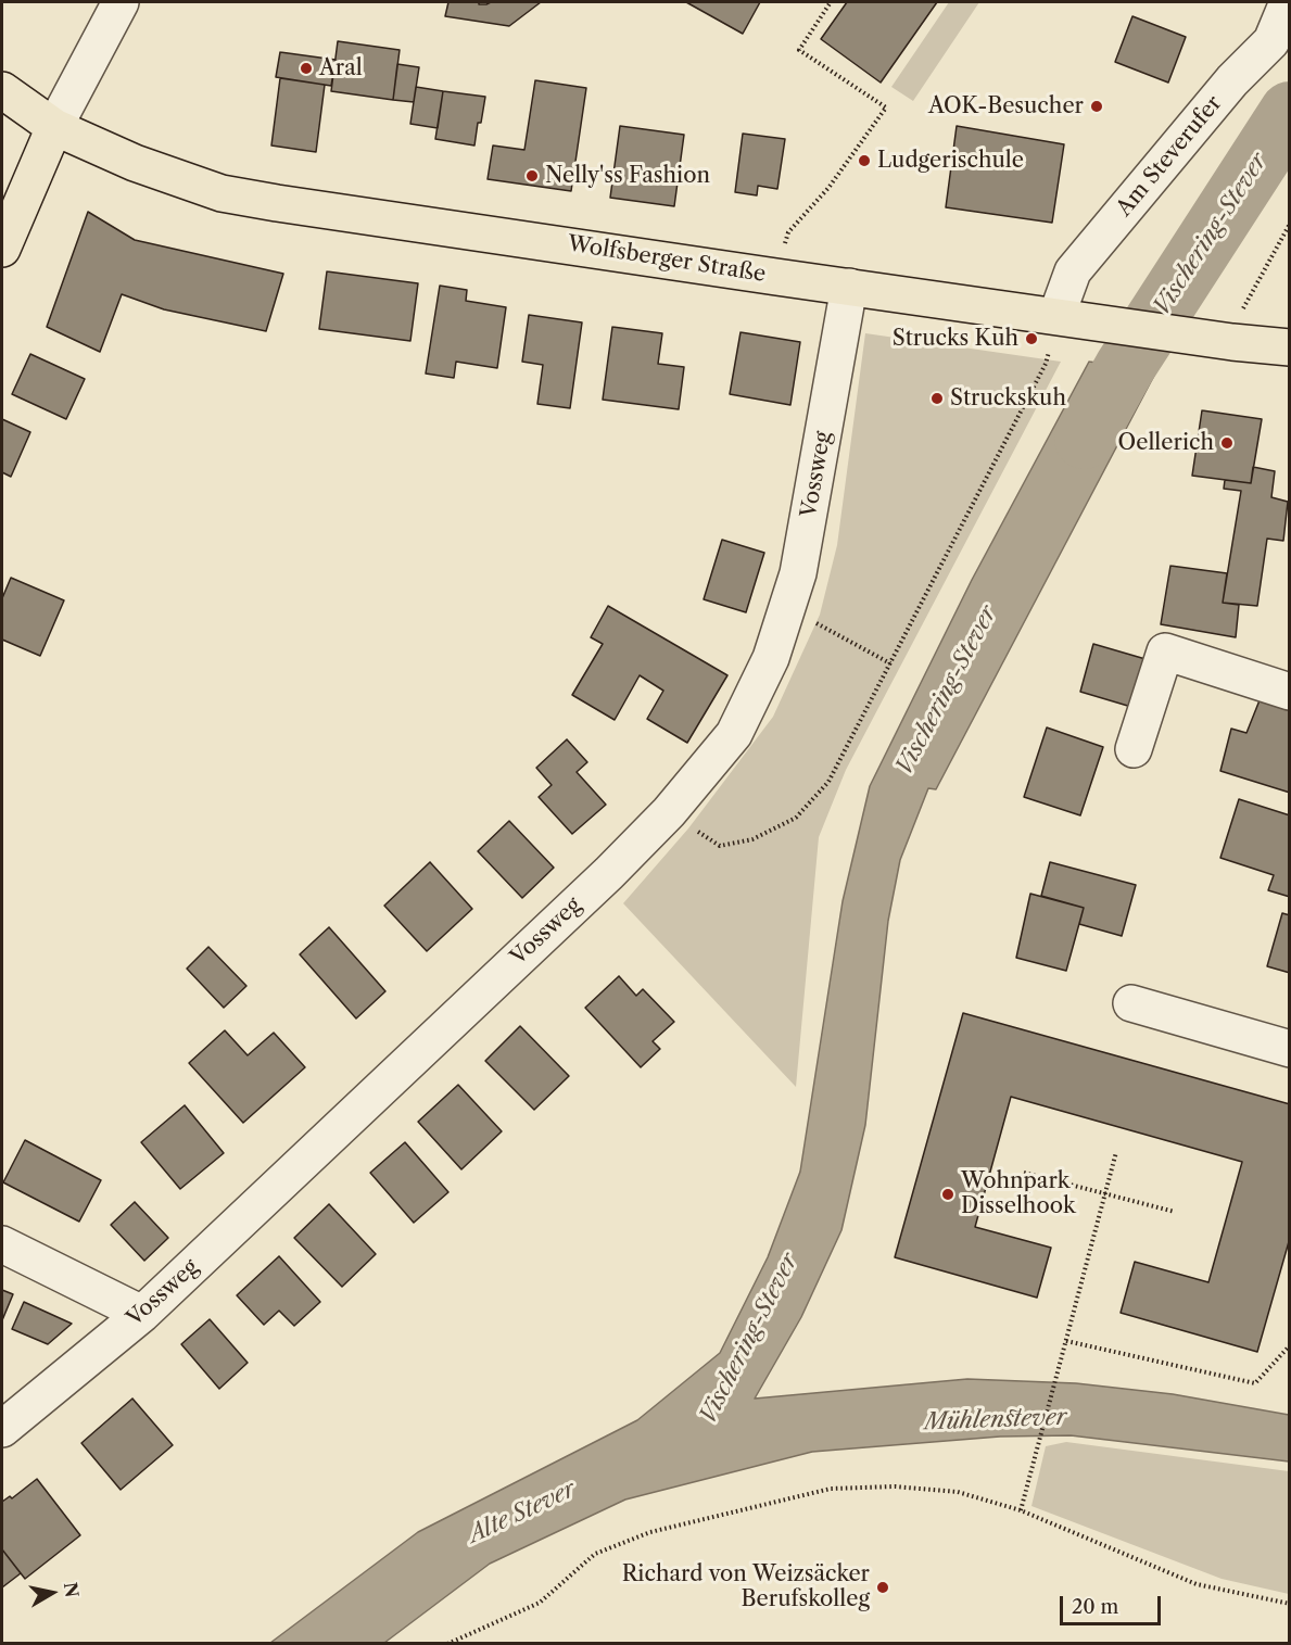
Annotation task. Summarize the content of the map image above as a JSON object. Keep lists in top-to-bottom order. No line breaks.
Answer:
{"streets":{"main road":["Wolfsberger Straße"],"street":["Am Steverufer","Vossweg"]},"crossings":[["Am Steverufer","Wolfsberger Straße"],["Wolfsberger Straße","Vossweg"]],"water":["Vischering-Stever","Mühlenstever","Alte Stever"],"places":["Aral","AOK-Besucher","Ludgerischule","Nelly'ss Fashion","Strucks Kuh","Struckskuh","Oellerich","Wohnpark Disselhook","Richard von Weizsäcker Berufskolleg"],"scale_bar":"20 m","north":"right"}
